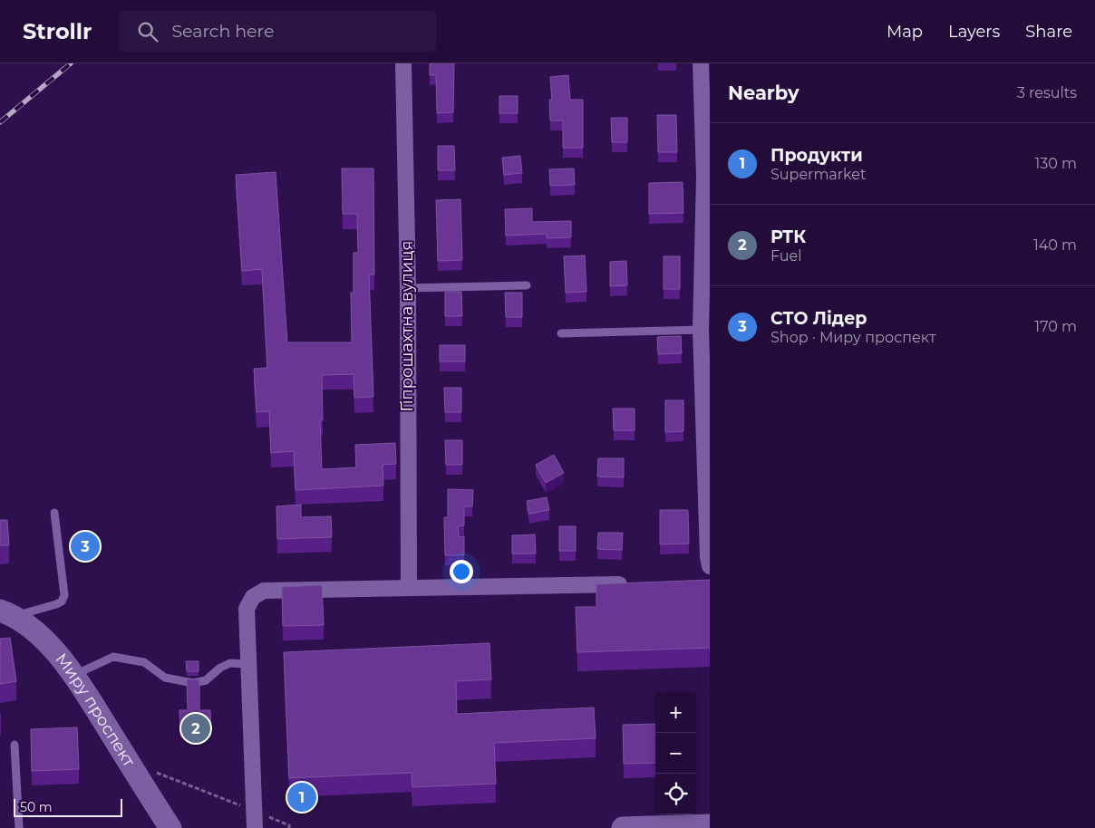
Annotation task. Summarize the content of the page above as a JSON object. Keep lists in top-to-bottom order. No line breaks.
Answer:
{"streets":{"main road":["Миру проспект"],"street":["Гіпрошахтна вулиця"]},"scale_bar":"50 m","page":{"header":"Strollr","search":"Search here","nav":["Map","Layers","Share"],"heading":["Nearby","3 results"],"list":[{"mark":"1","name":"Продукти","note":"Supermarket","value":"130 m"},{"mark":"2","name":"РТК","note":"Fuel","value":"140 m"},{"mark":"3","name":"СТО Лідер","note":"Shop · Миру проспект","value":"170 m"}],"pins":["3","2","1"],"map_buttons":["+","−"],"scale":"50 m"}}
